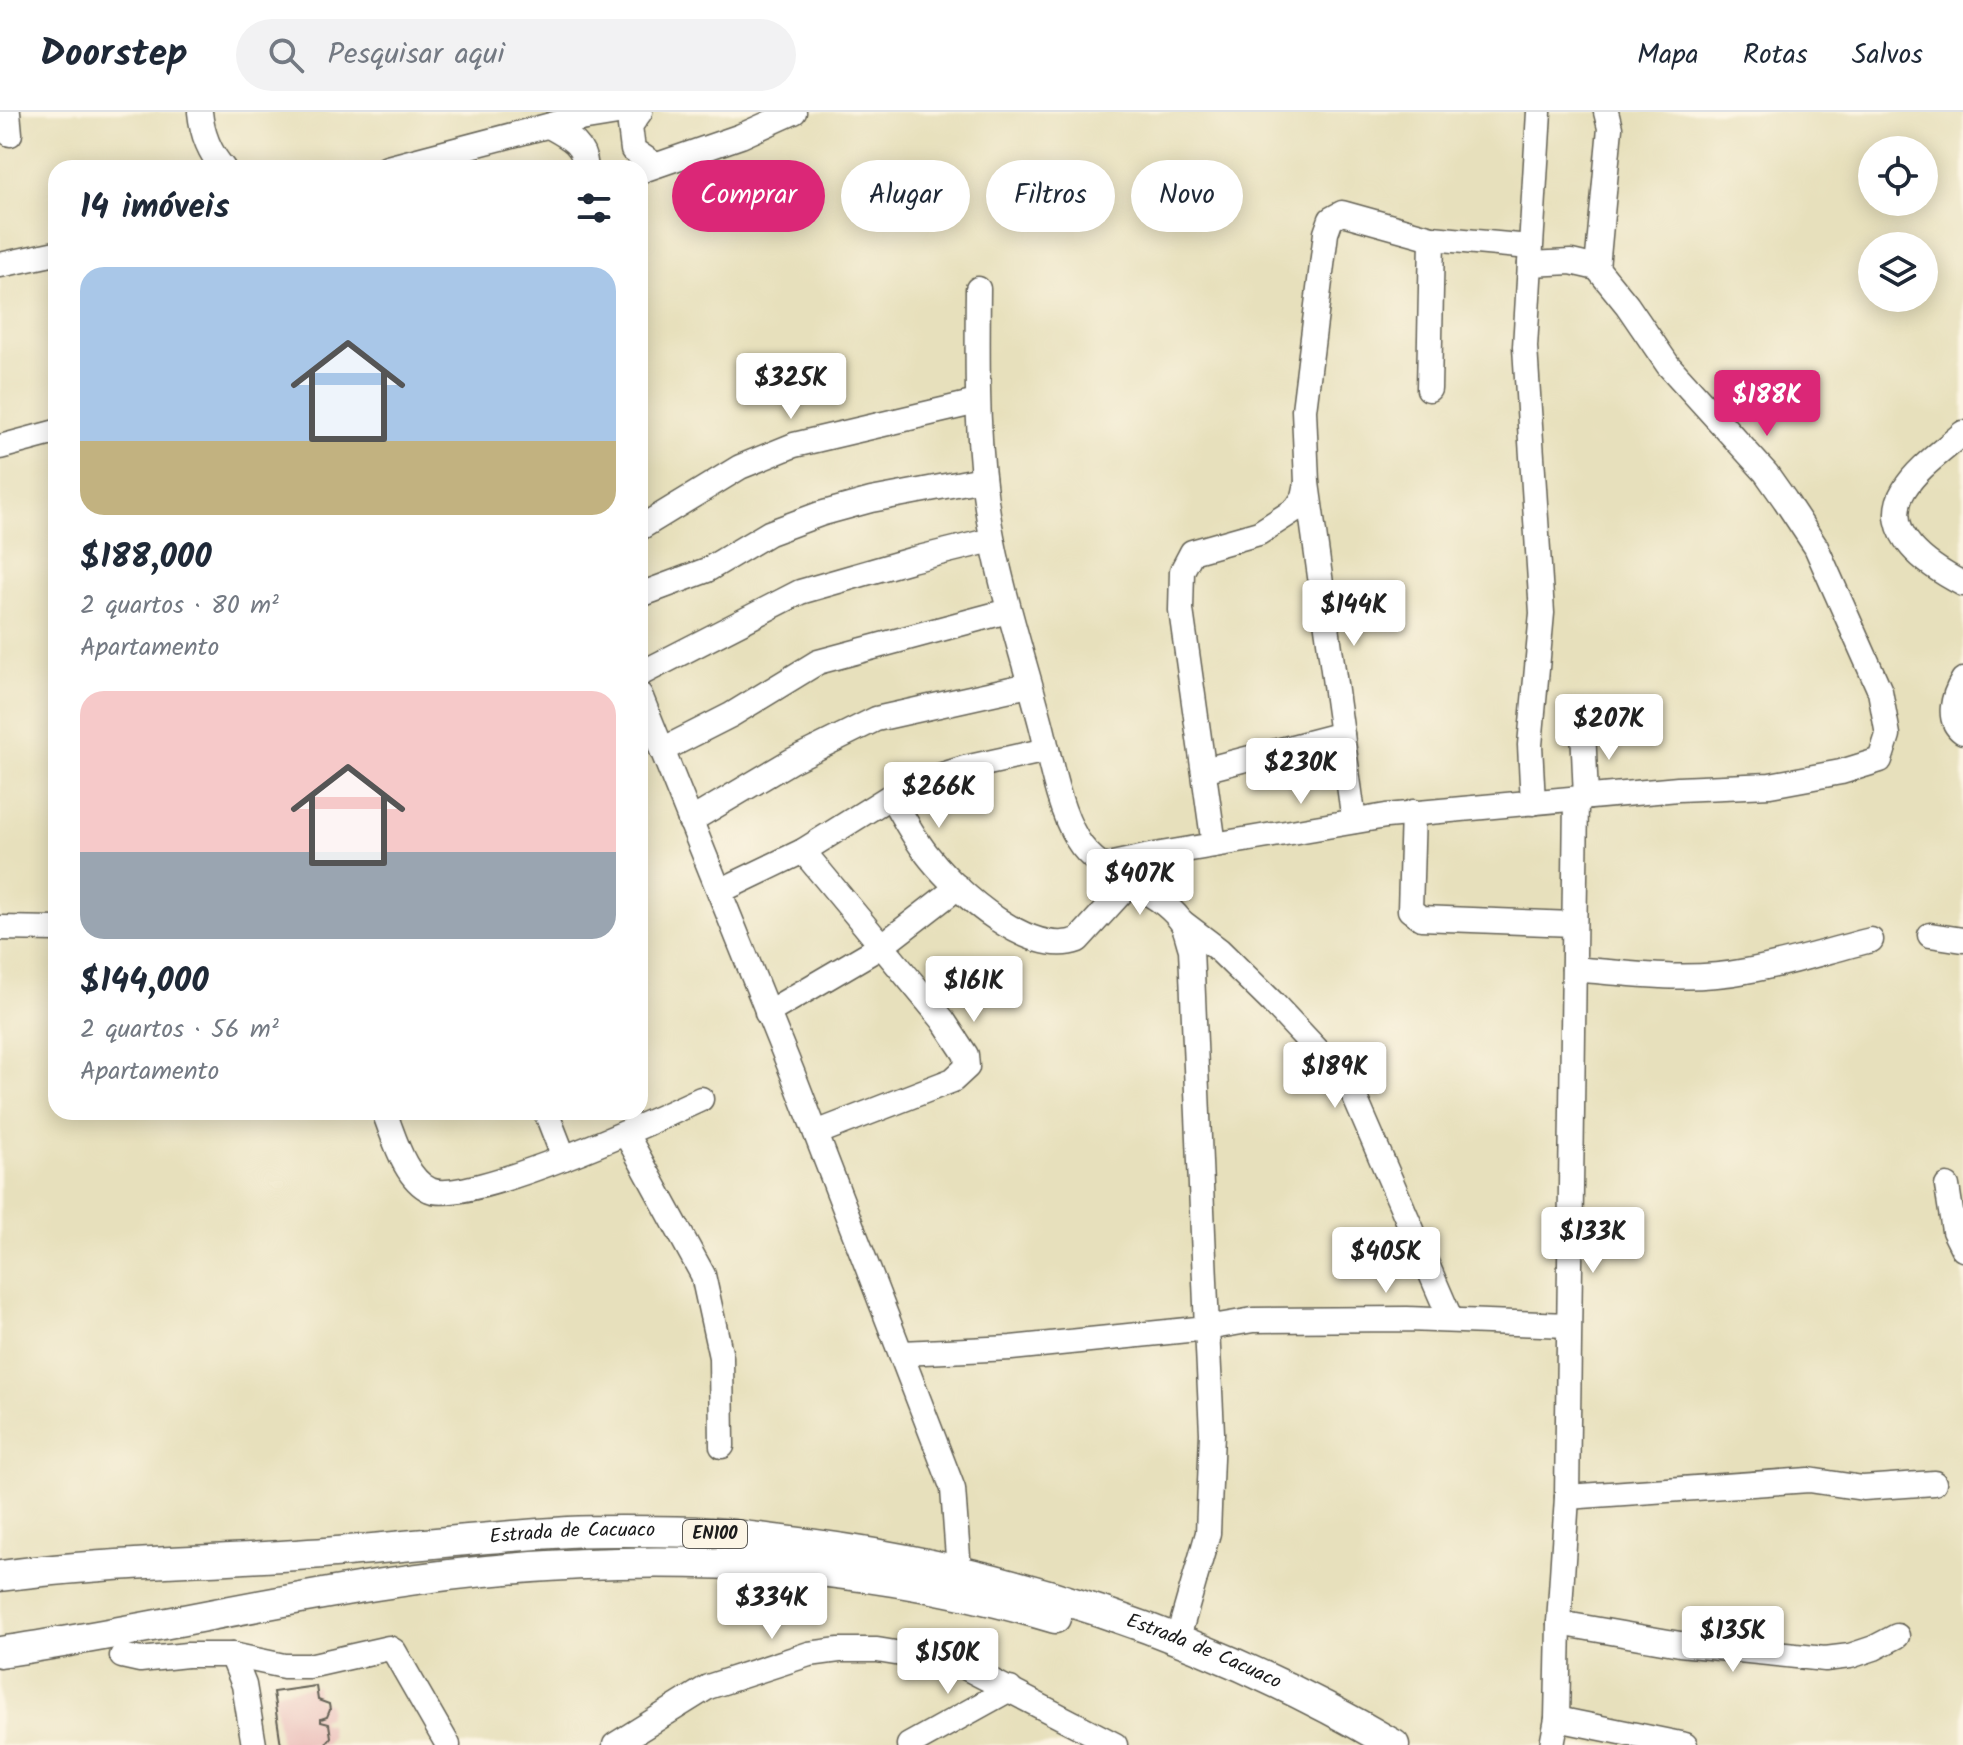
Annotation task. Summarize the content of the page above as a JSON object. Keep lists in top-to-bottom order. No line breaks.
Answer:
{"streets":{"main road":["EN100","Estrada de Cacuaco"]},"page":{"header":"Doorstep","search":"Pesquisar aqui","nav":["Mapa","Rotas","Salvos"],"chip":["Comprar","Alugar","Filtros","Novo"],"heading":"14 imóveis","list":[{"name":"$188,000","note":"2 quartos · 80 m² · Apartamento"},{"name":"$144,000","note":"2 quartos · 56 m² · Apartamento"}],"price":["$325K","$188K","$144K","$207K","$230K","$266K","$407K","$161K","$189K","$133K","$405K","$334K","$135K","$150K"]}}
